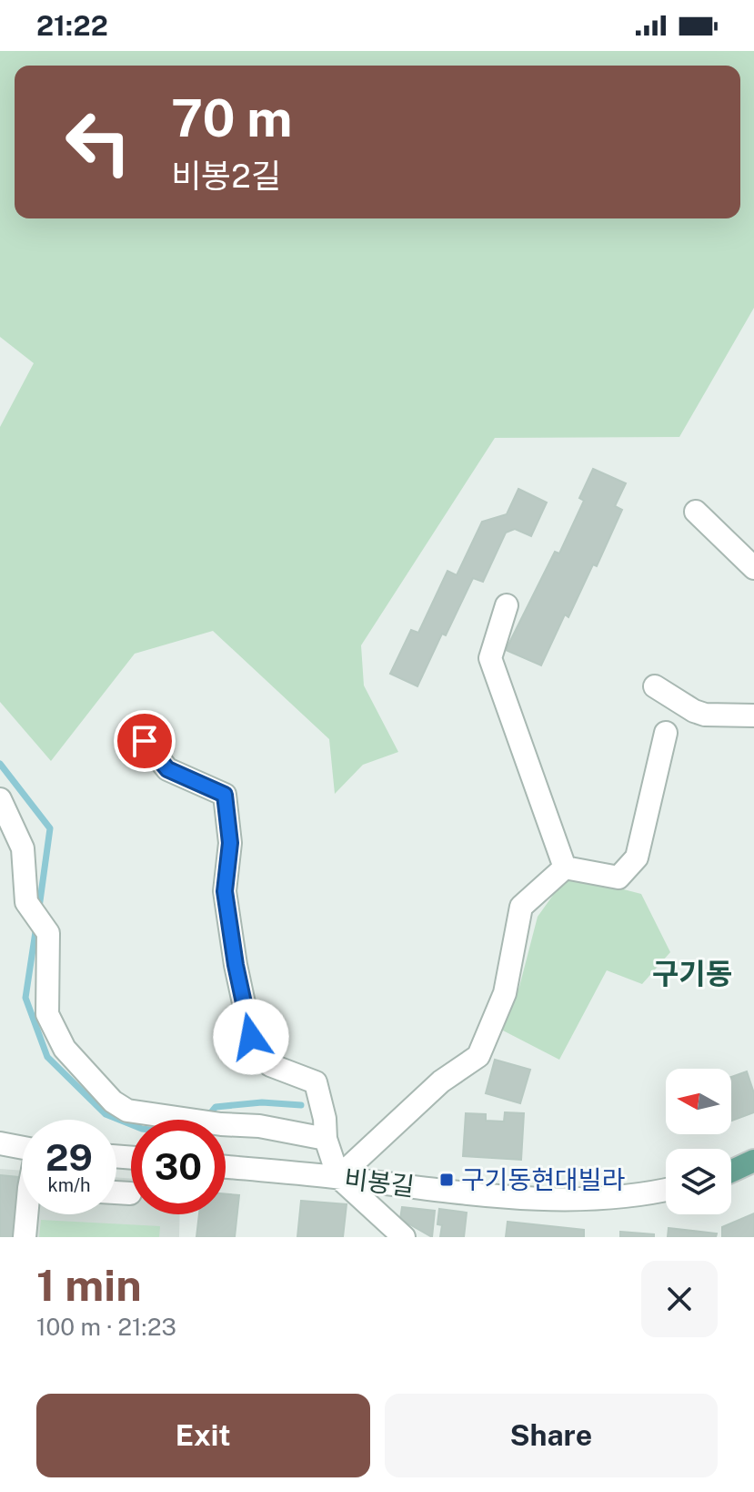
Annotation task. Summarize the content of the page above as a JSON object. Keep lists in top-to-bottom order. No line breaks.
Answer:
{"streets":{"street":["비봉길"]},"districts":["구기동"],"places":{"transit":["구기동현대빌라"]},"north":"left","page":{"status":"21:22","turn":["70 m","비봉2길"],"speed":"29 km/h","limit":"30","heading":["1 min","100 m · 21:23"],"buttons":["Exit","Share"]}}
